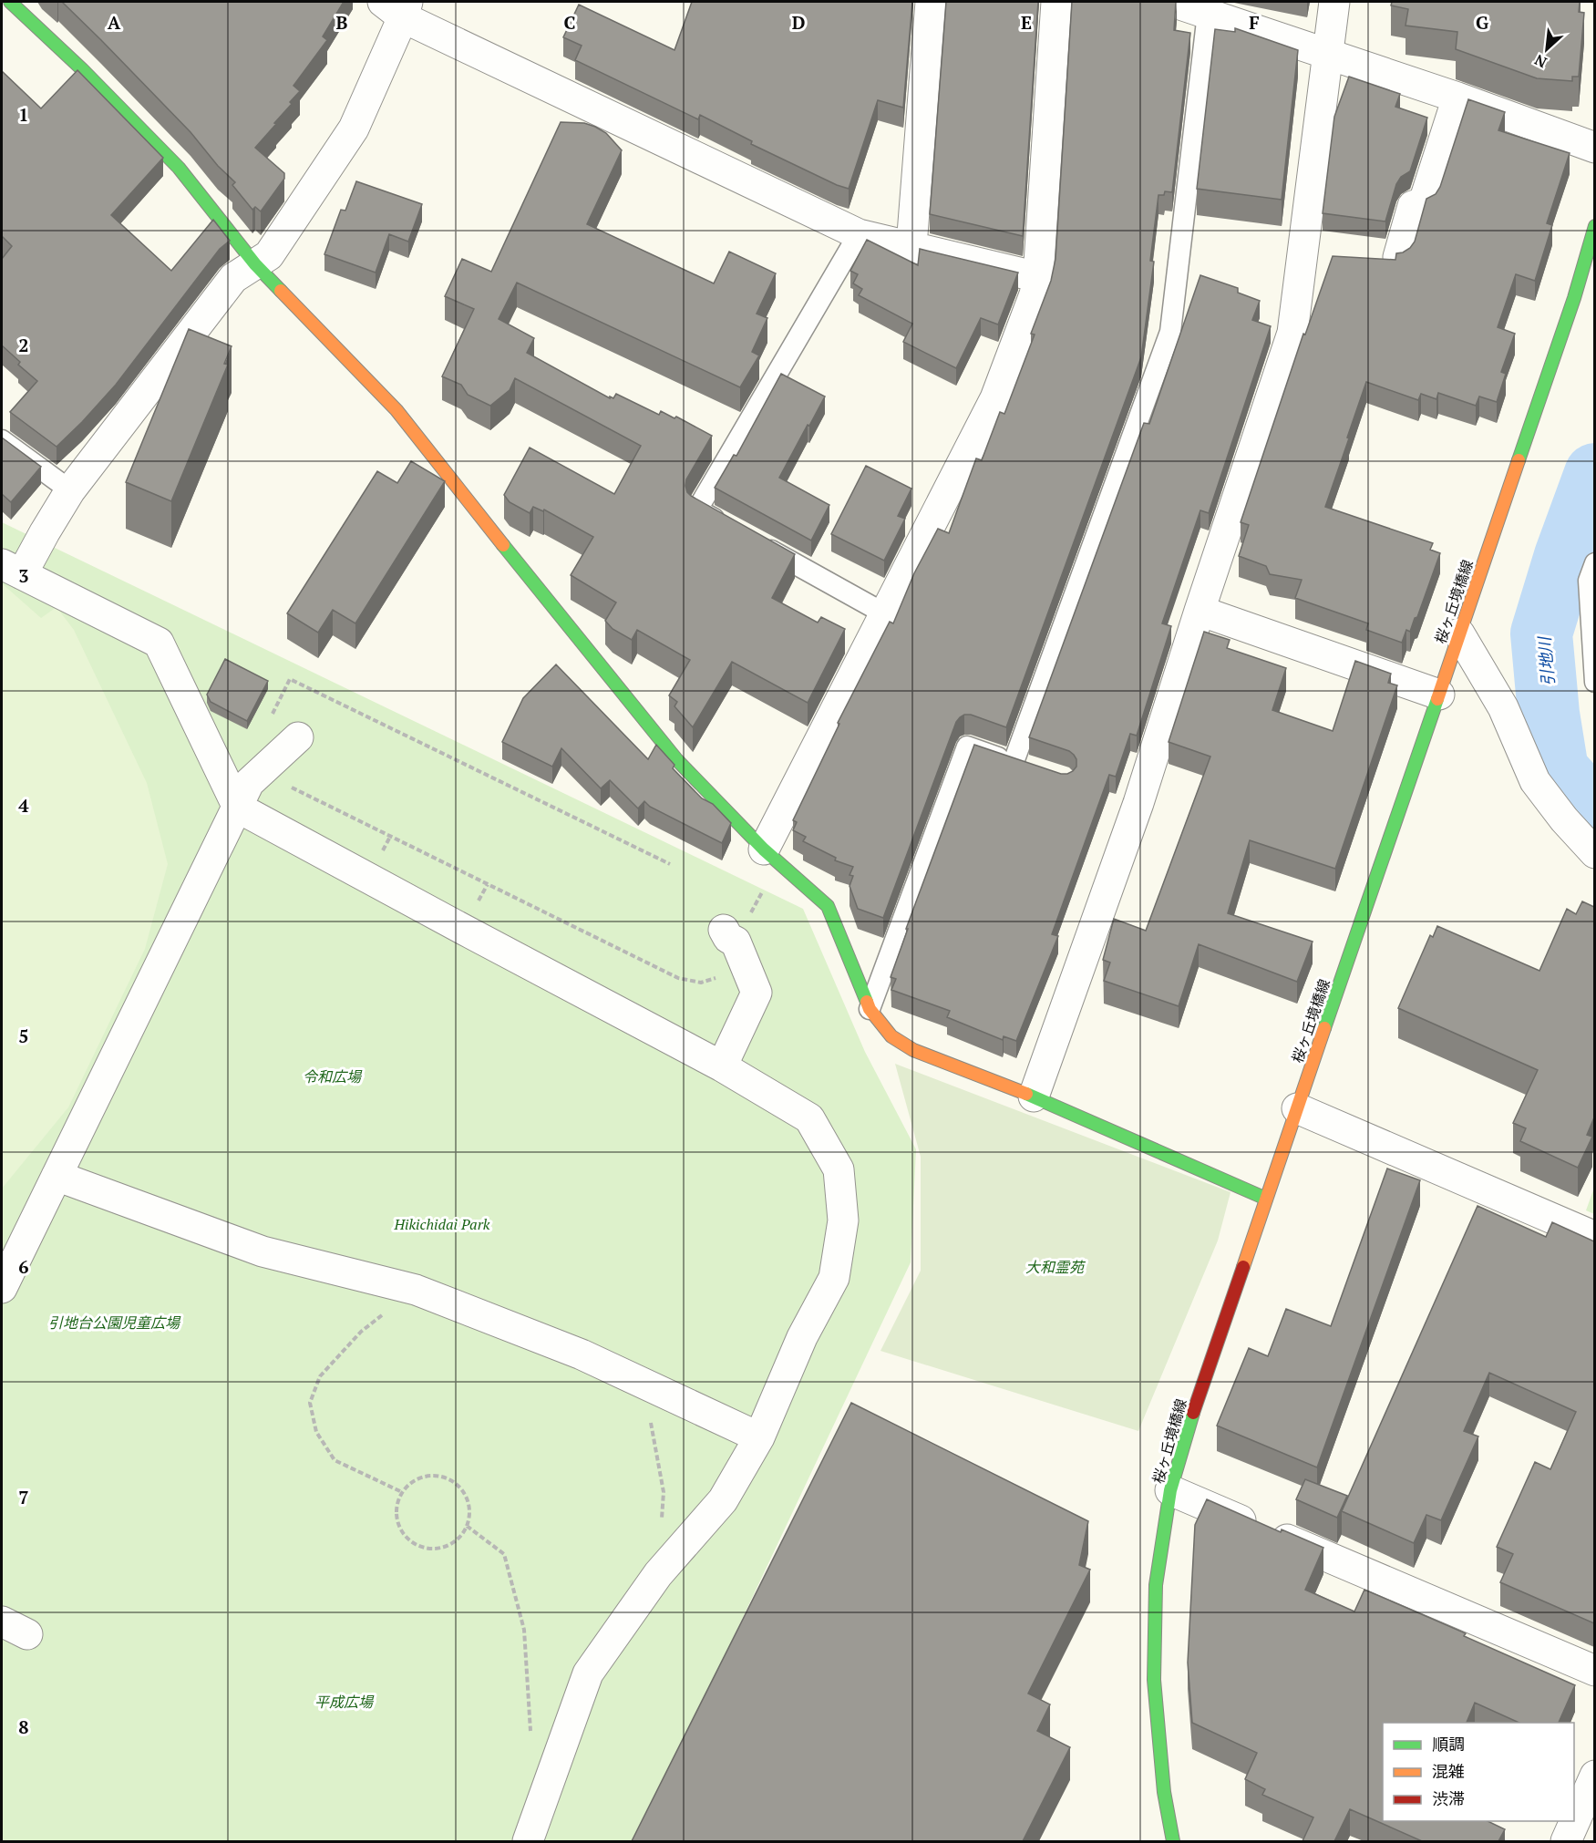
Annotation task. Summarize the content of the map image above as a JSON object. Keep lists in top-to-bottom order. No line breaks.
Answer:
{"streets":{"street":["桜ヶ丘境橋線"]},"water":["引地川"],"parks":["令和広場","Hikichidai Park","大和霊苑","引地台公園児童広場","平成広場"],"legend":["順調","混雑","渋滞"],"north":"bottom left","grid":{"columns":["A","B","C","D","E","F","G"],"rows":["1","2","3","4","5","6","7","8"]}}
